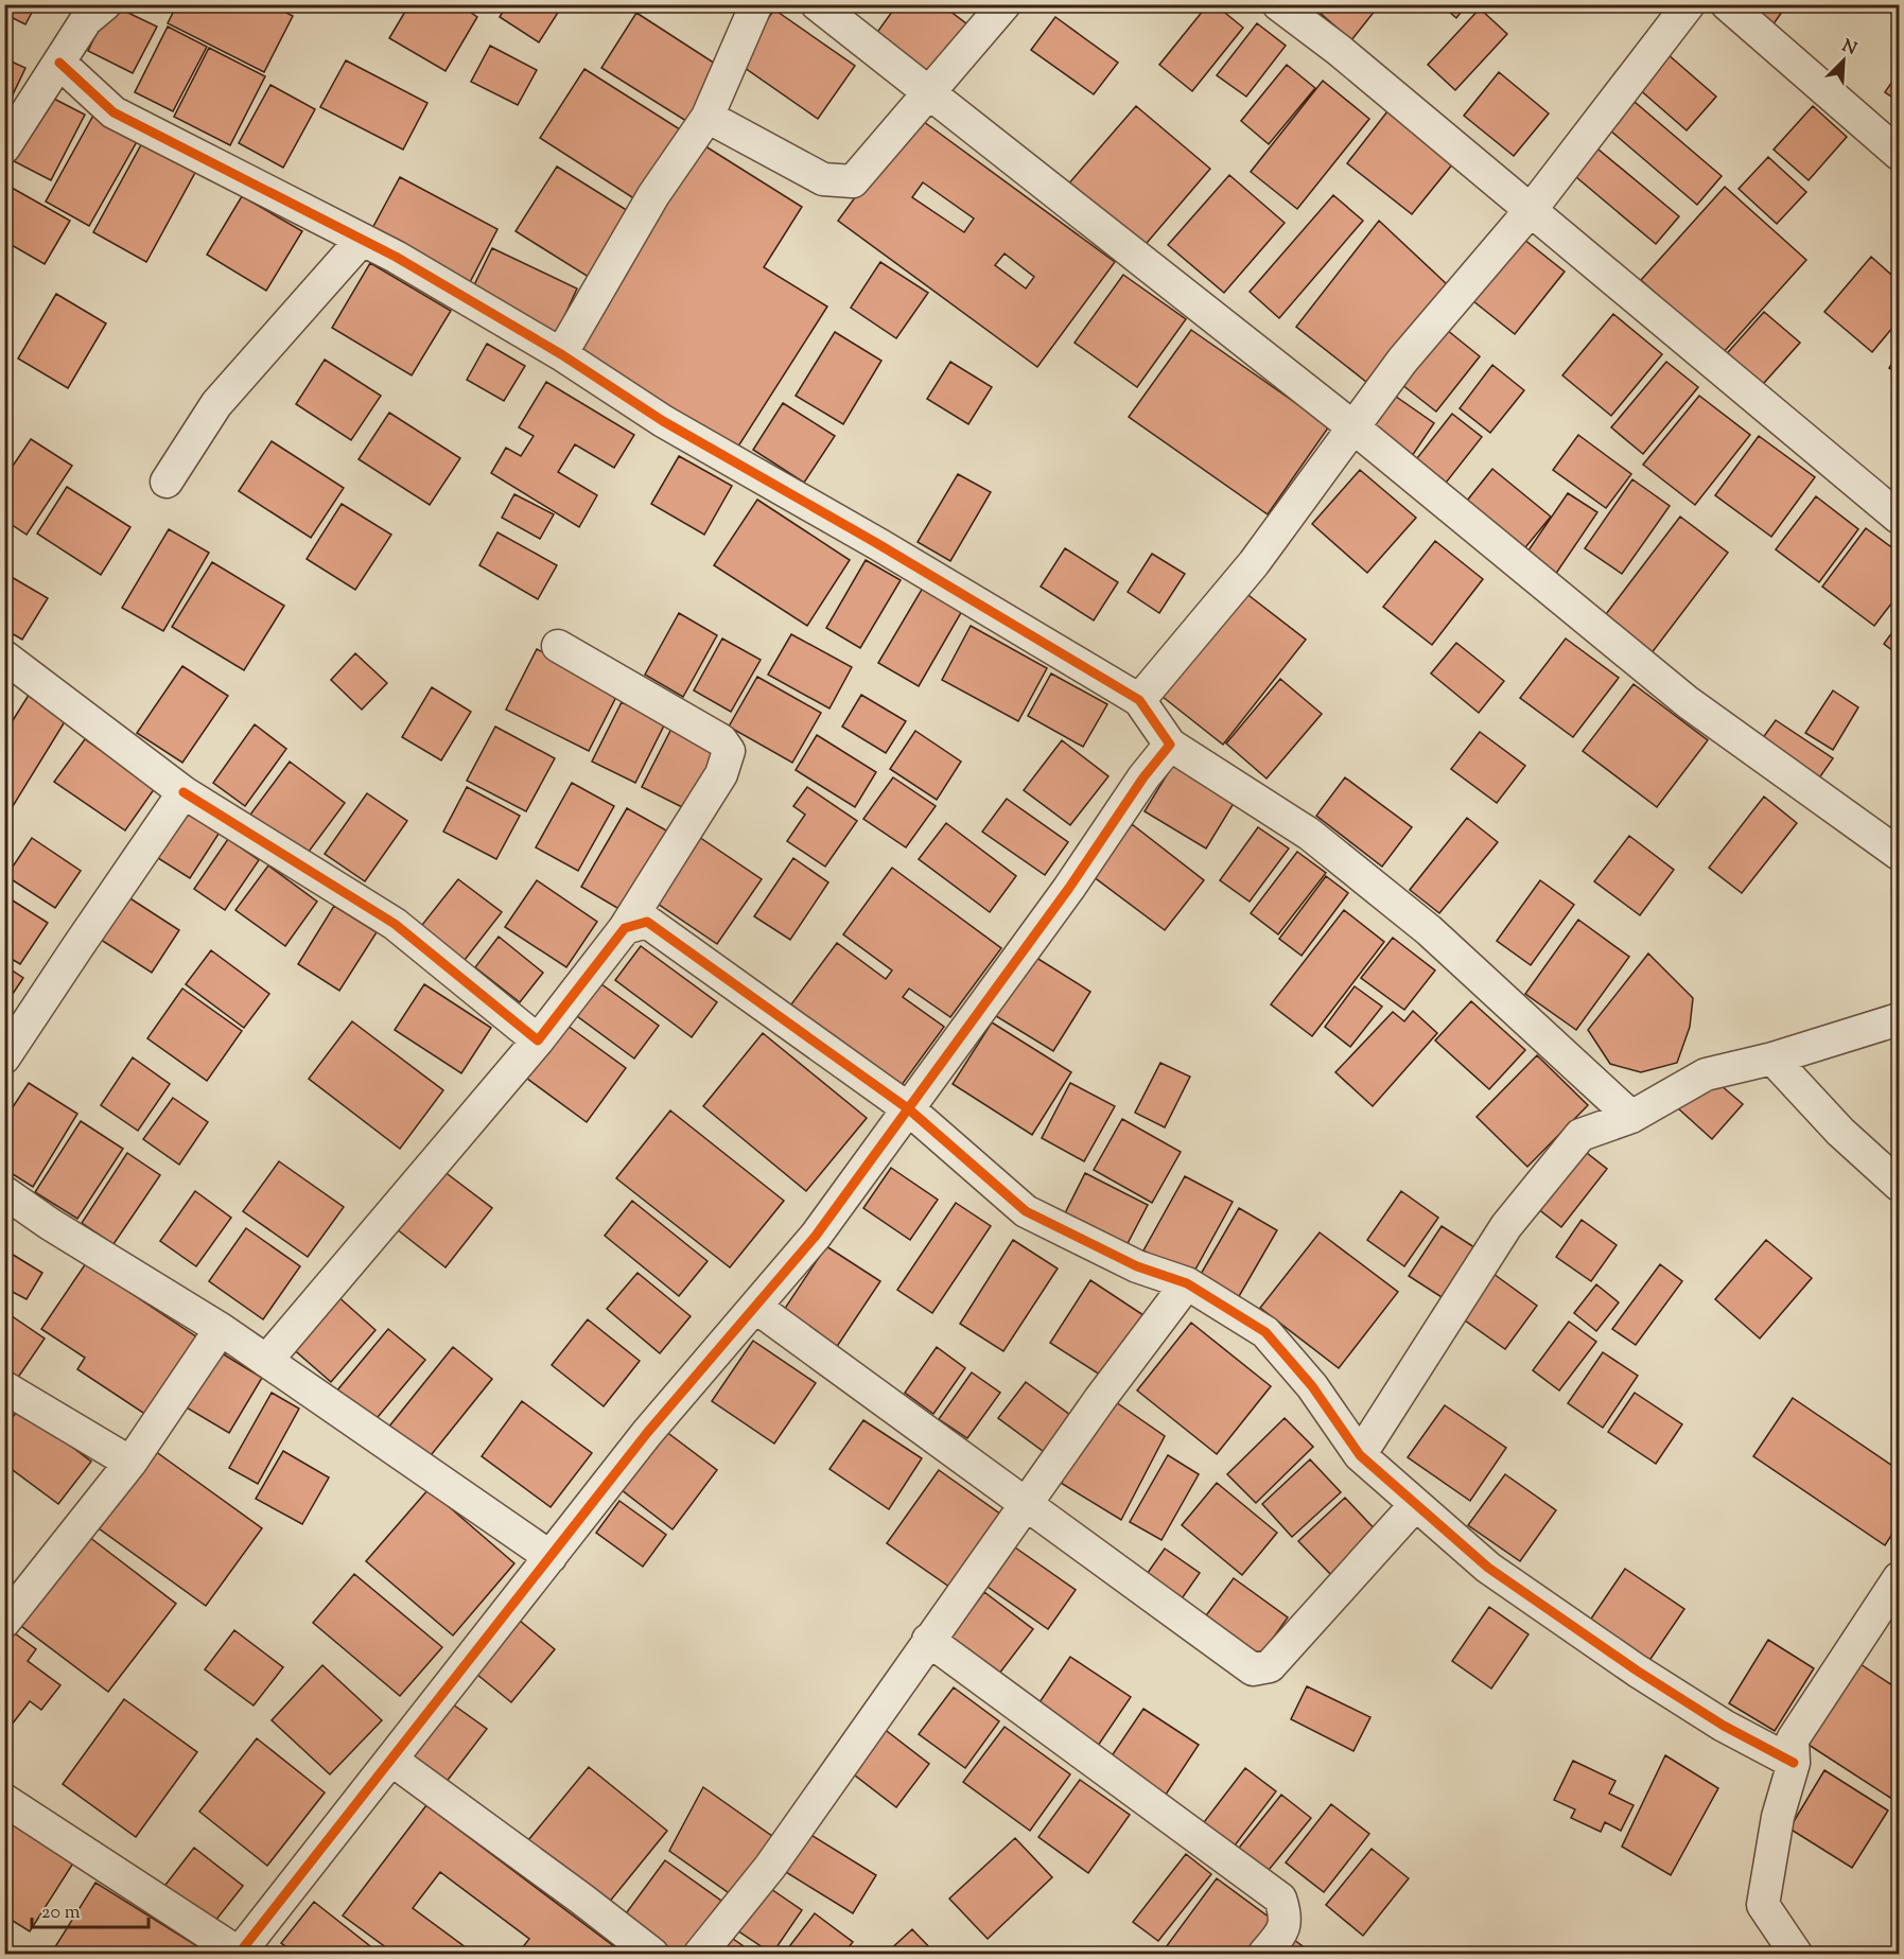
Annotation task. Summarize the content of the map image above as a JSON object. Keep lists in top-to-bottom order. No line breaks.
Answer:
{"scale_bar":"20 m","north":"top right"}
